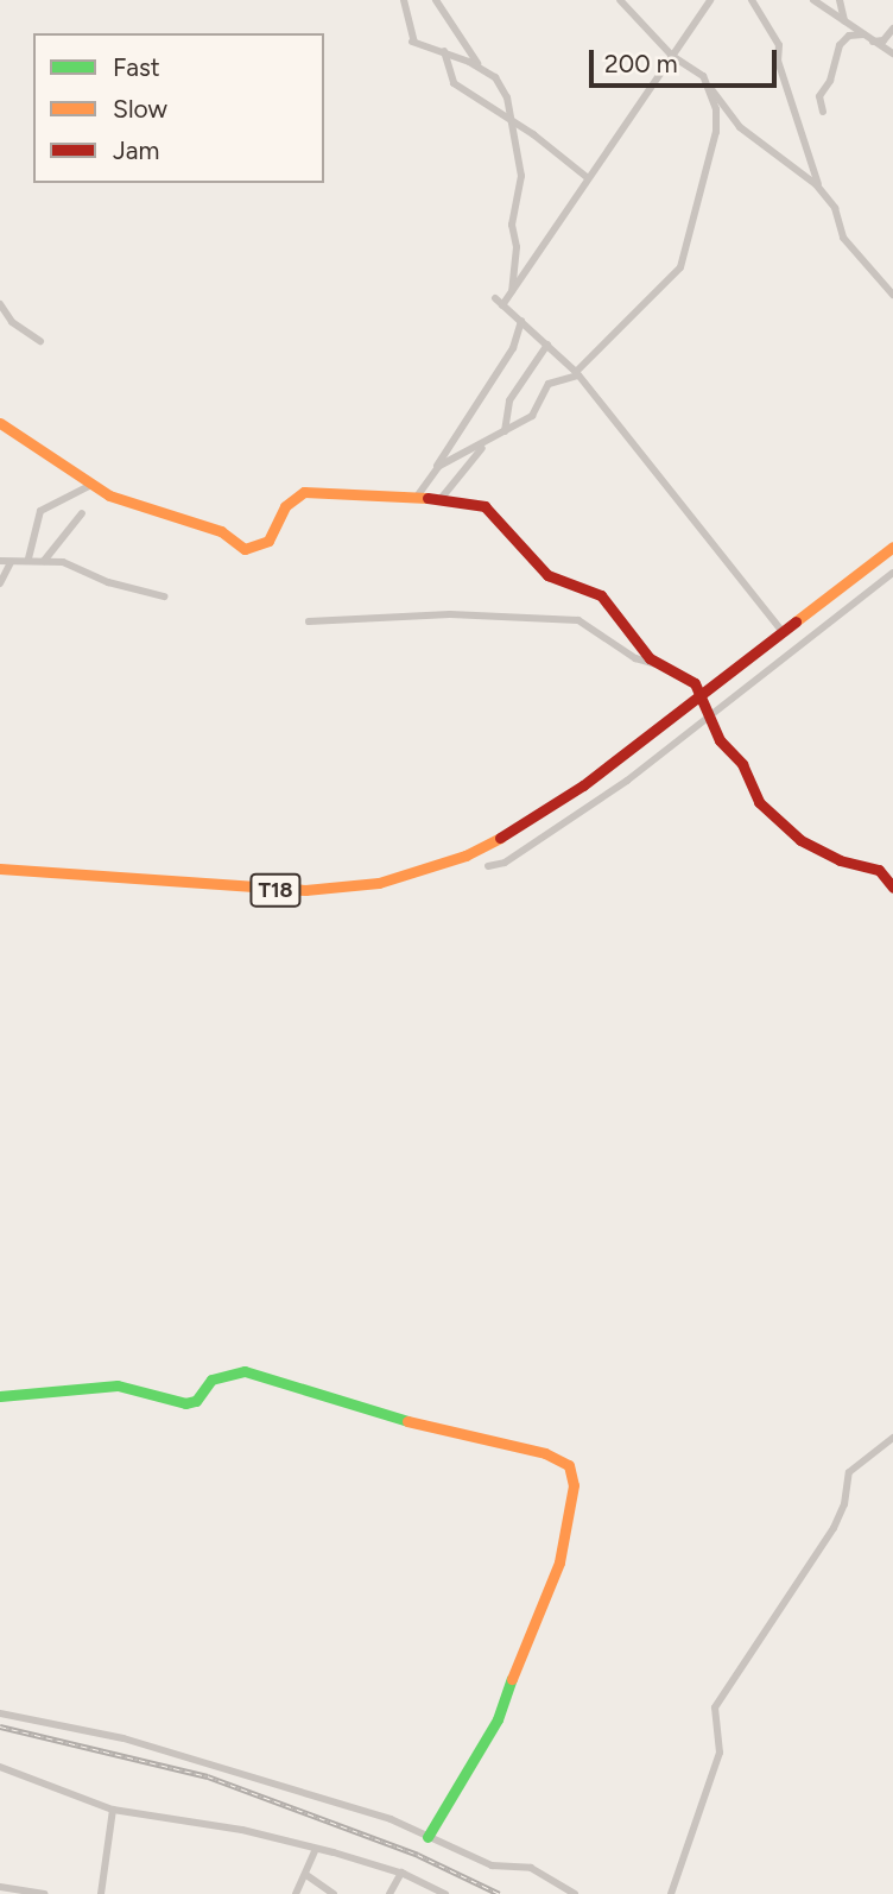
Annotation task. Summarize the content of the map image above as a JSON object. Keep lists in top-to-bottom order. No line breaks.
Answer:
{"streets":{"main road":["T18"]},"legend":["Fast","Slow","Jam"],"scale_bar":"200 m"}
